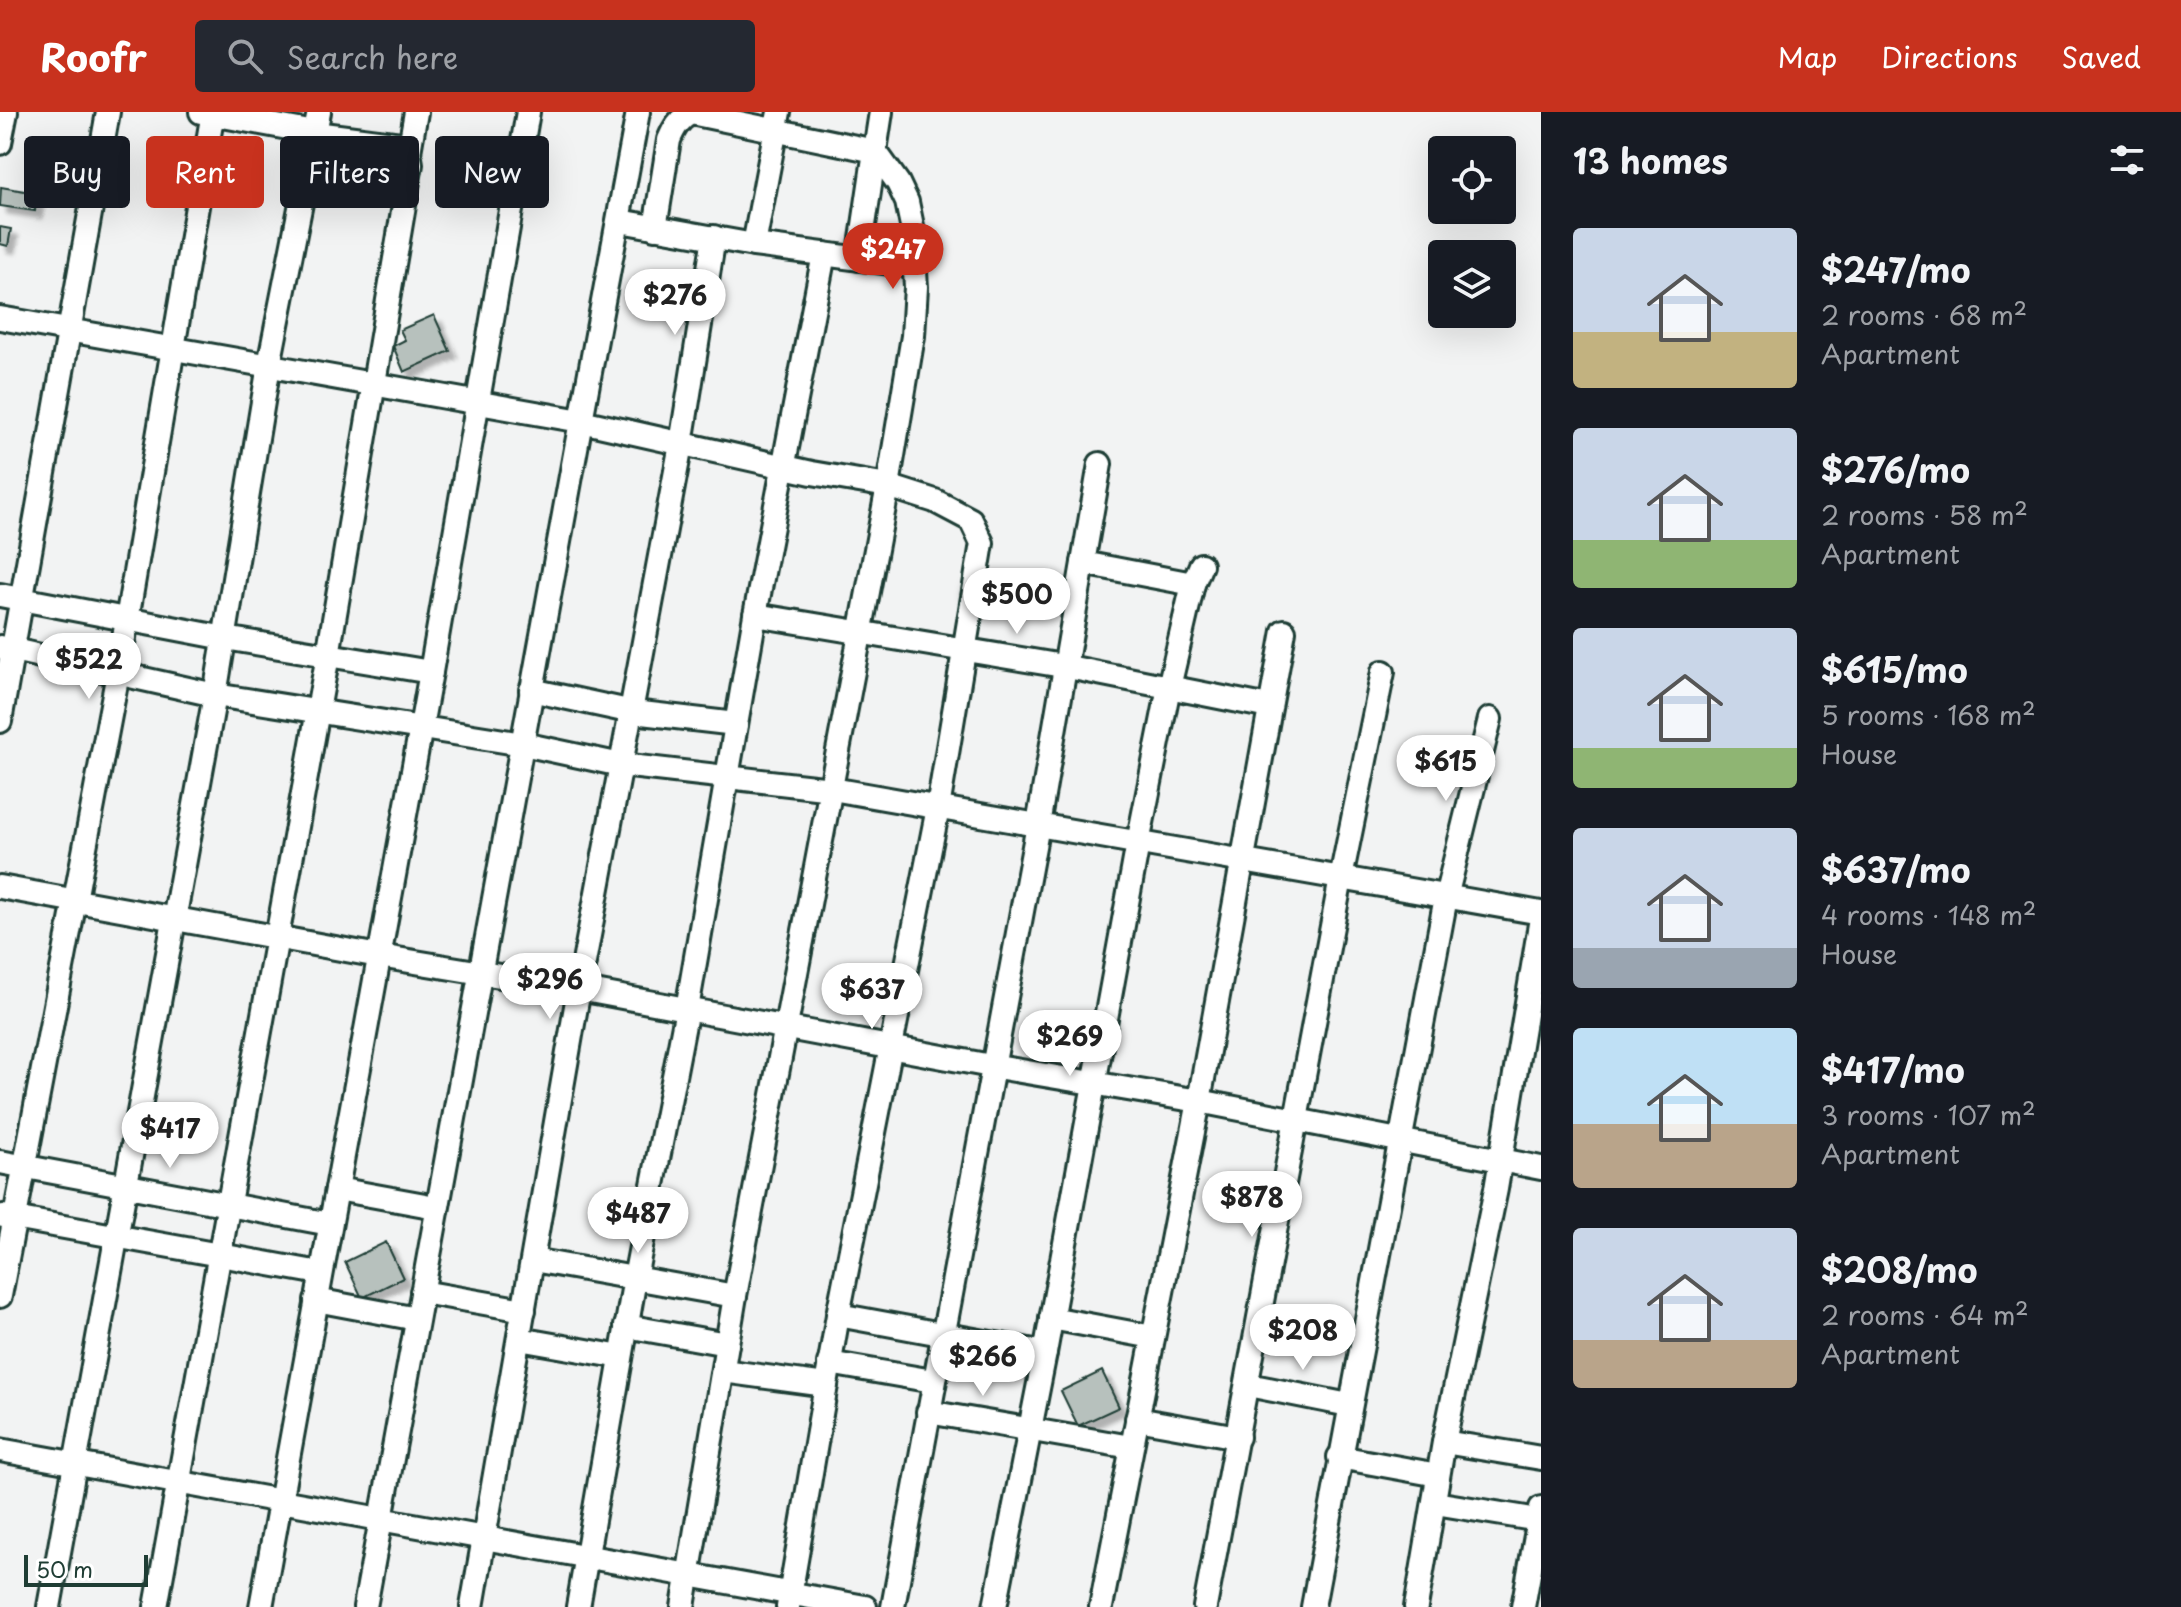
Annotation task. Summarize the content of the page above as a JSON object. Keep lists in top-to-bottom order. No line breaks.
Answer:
{"scale_bar":"50 m","page":{"header":"Roofr","search":"Search here","nav":["Map","Directions","Saved"],"heading":"13 homes","chip":["Buy","Rent","Filters","New"],"list":[{"name":"$247/mo","note":"2 rooms · 68 m² · Apartment"},{"name":"$276/mo","note":"2 rooms · 58 m² · Apartment"},{"name":"$615/mo","note":"5 rooms · 168 m² · House"},{"name":"$637/mo","note":"4 rooms · 148 m² · House"},{"name":"$417/mo","note":"3 rooms · 107 m² · Apartment"},{"name":"$208/mo","note":"2 rooms · 64 m² · Apartment"}],"price":["$247","$276","$500","$522","$615","$296","$637","$269","$417","$878","$487","$208","$266"],"scale":"50 m"}}
